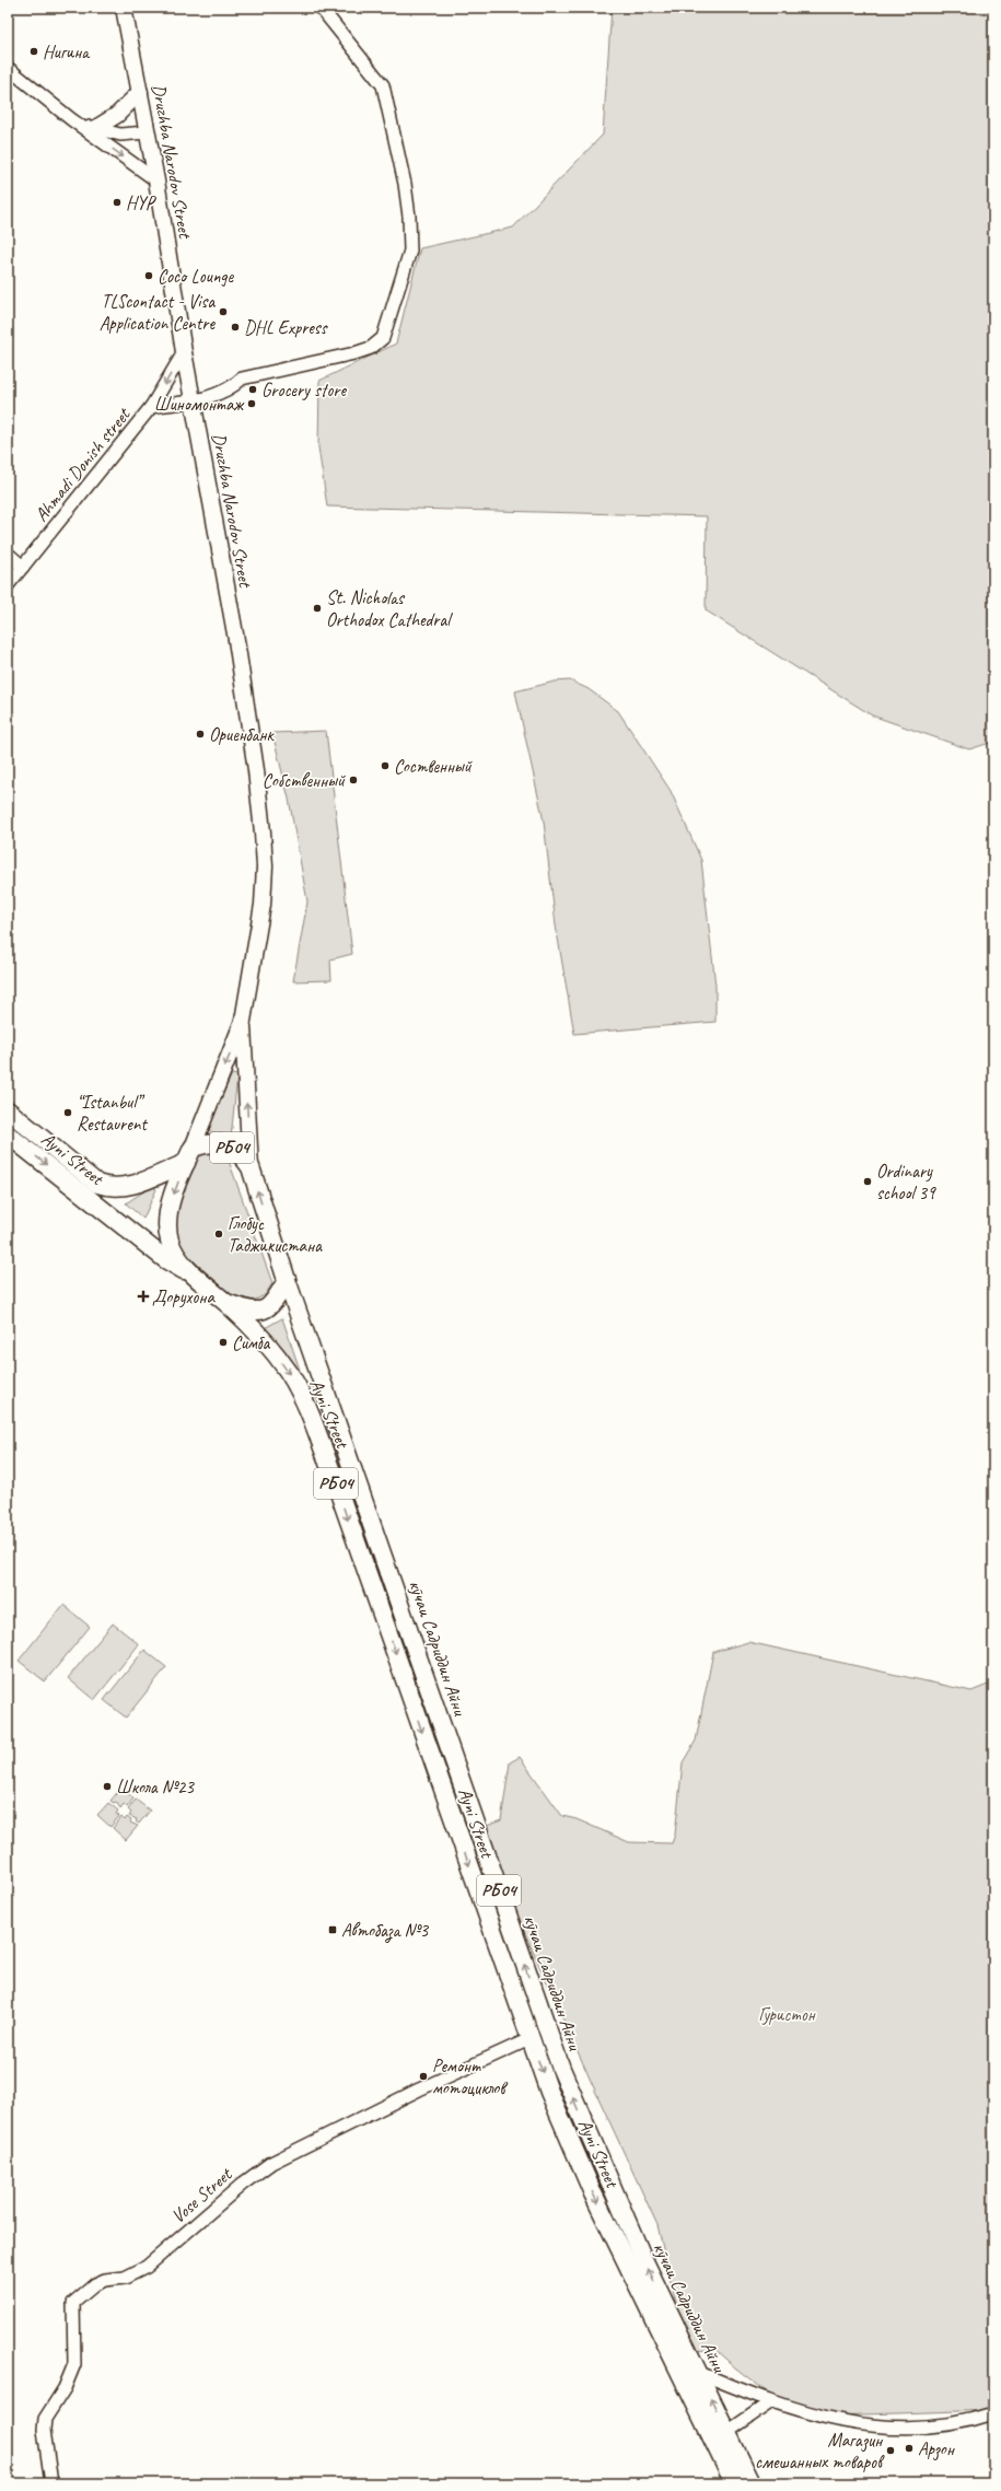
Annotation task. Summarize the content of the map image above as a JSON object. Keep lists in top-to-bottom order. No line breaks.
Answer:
{"streets":{"highway":["РБ04","Ayni Street","кӯчаи Садриддин Айни"],"main road":["Druzhba Narodov Street"],"street":["Ahmadi Donish street","Vose Street"]},"crossings":[["Druzhba Narodov Street","Ahmadi Donish street"],["РБ04","Ayni Street"],["РБ04","кӯчаи Садриддин Айни"],["Ayni Street","кӯчаи Садриддин Айни"],["Ayni Street","Vose Street"]],"one_way":["Ayni Street","кӯчаи Садриддин Айни"],"parks":["Гуристон"],"places":{"other":["Нигина","HYP","Coco Lounge","TLScontact - Visa Application Centre","DHL Express","Grocery store","Шиномонтаж","St. Nicholas Orthodox Cathedral","Ориенбанк","Соственный","Собственный","“Istanbul” Restaurent","Ordinary school 39","Глобус Таджикистана","Симба","Школа №23","Ремонт мотоциклов","Арзон","Магазин смешанных товаров"],"health":["Дорухона"],"transit":["Автобаза №3"]}}
